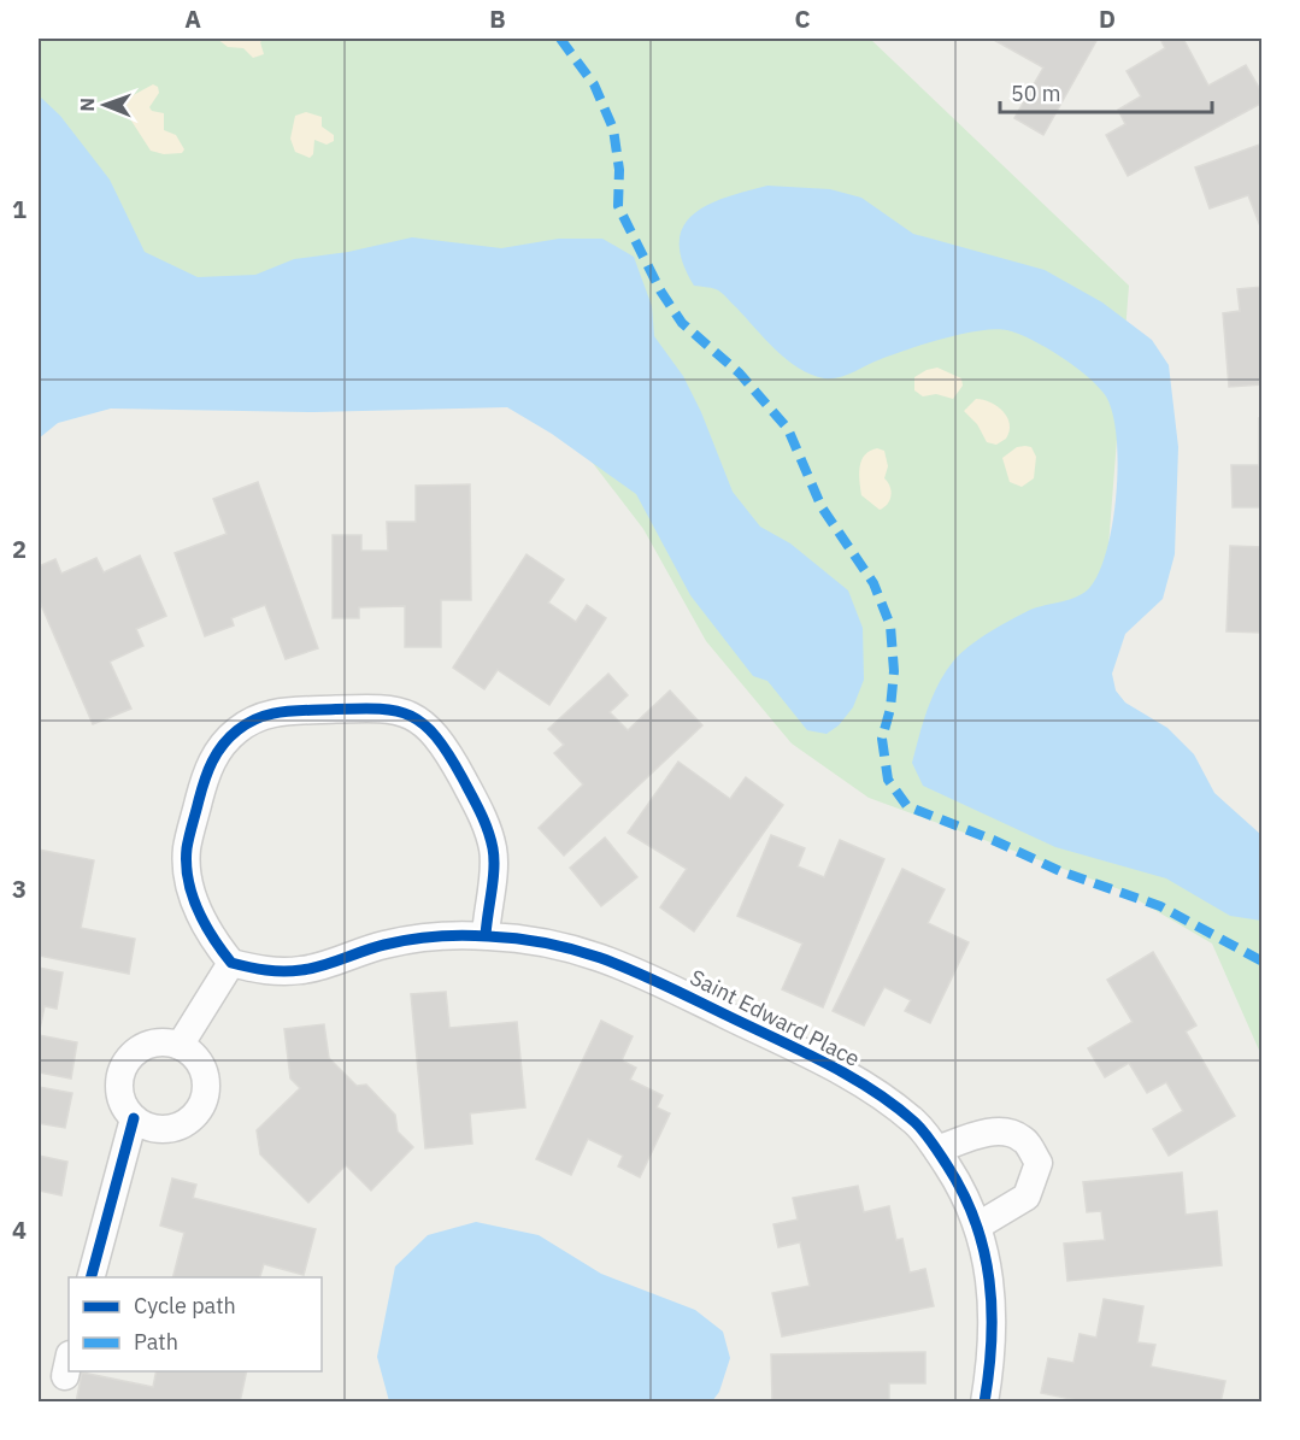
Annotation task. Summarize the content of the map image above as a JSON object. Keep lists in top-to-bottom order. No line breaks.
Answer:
{"streets":{"street":["Saint Edward Place"]},"legend":["Cycle path","Path"],"scale_bar":"50 m","north":"left","grid":{"columns":["A","B","C","D"],"rows":["1","2","3","4"]}}
